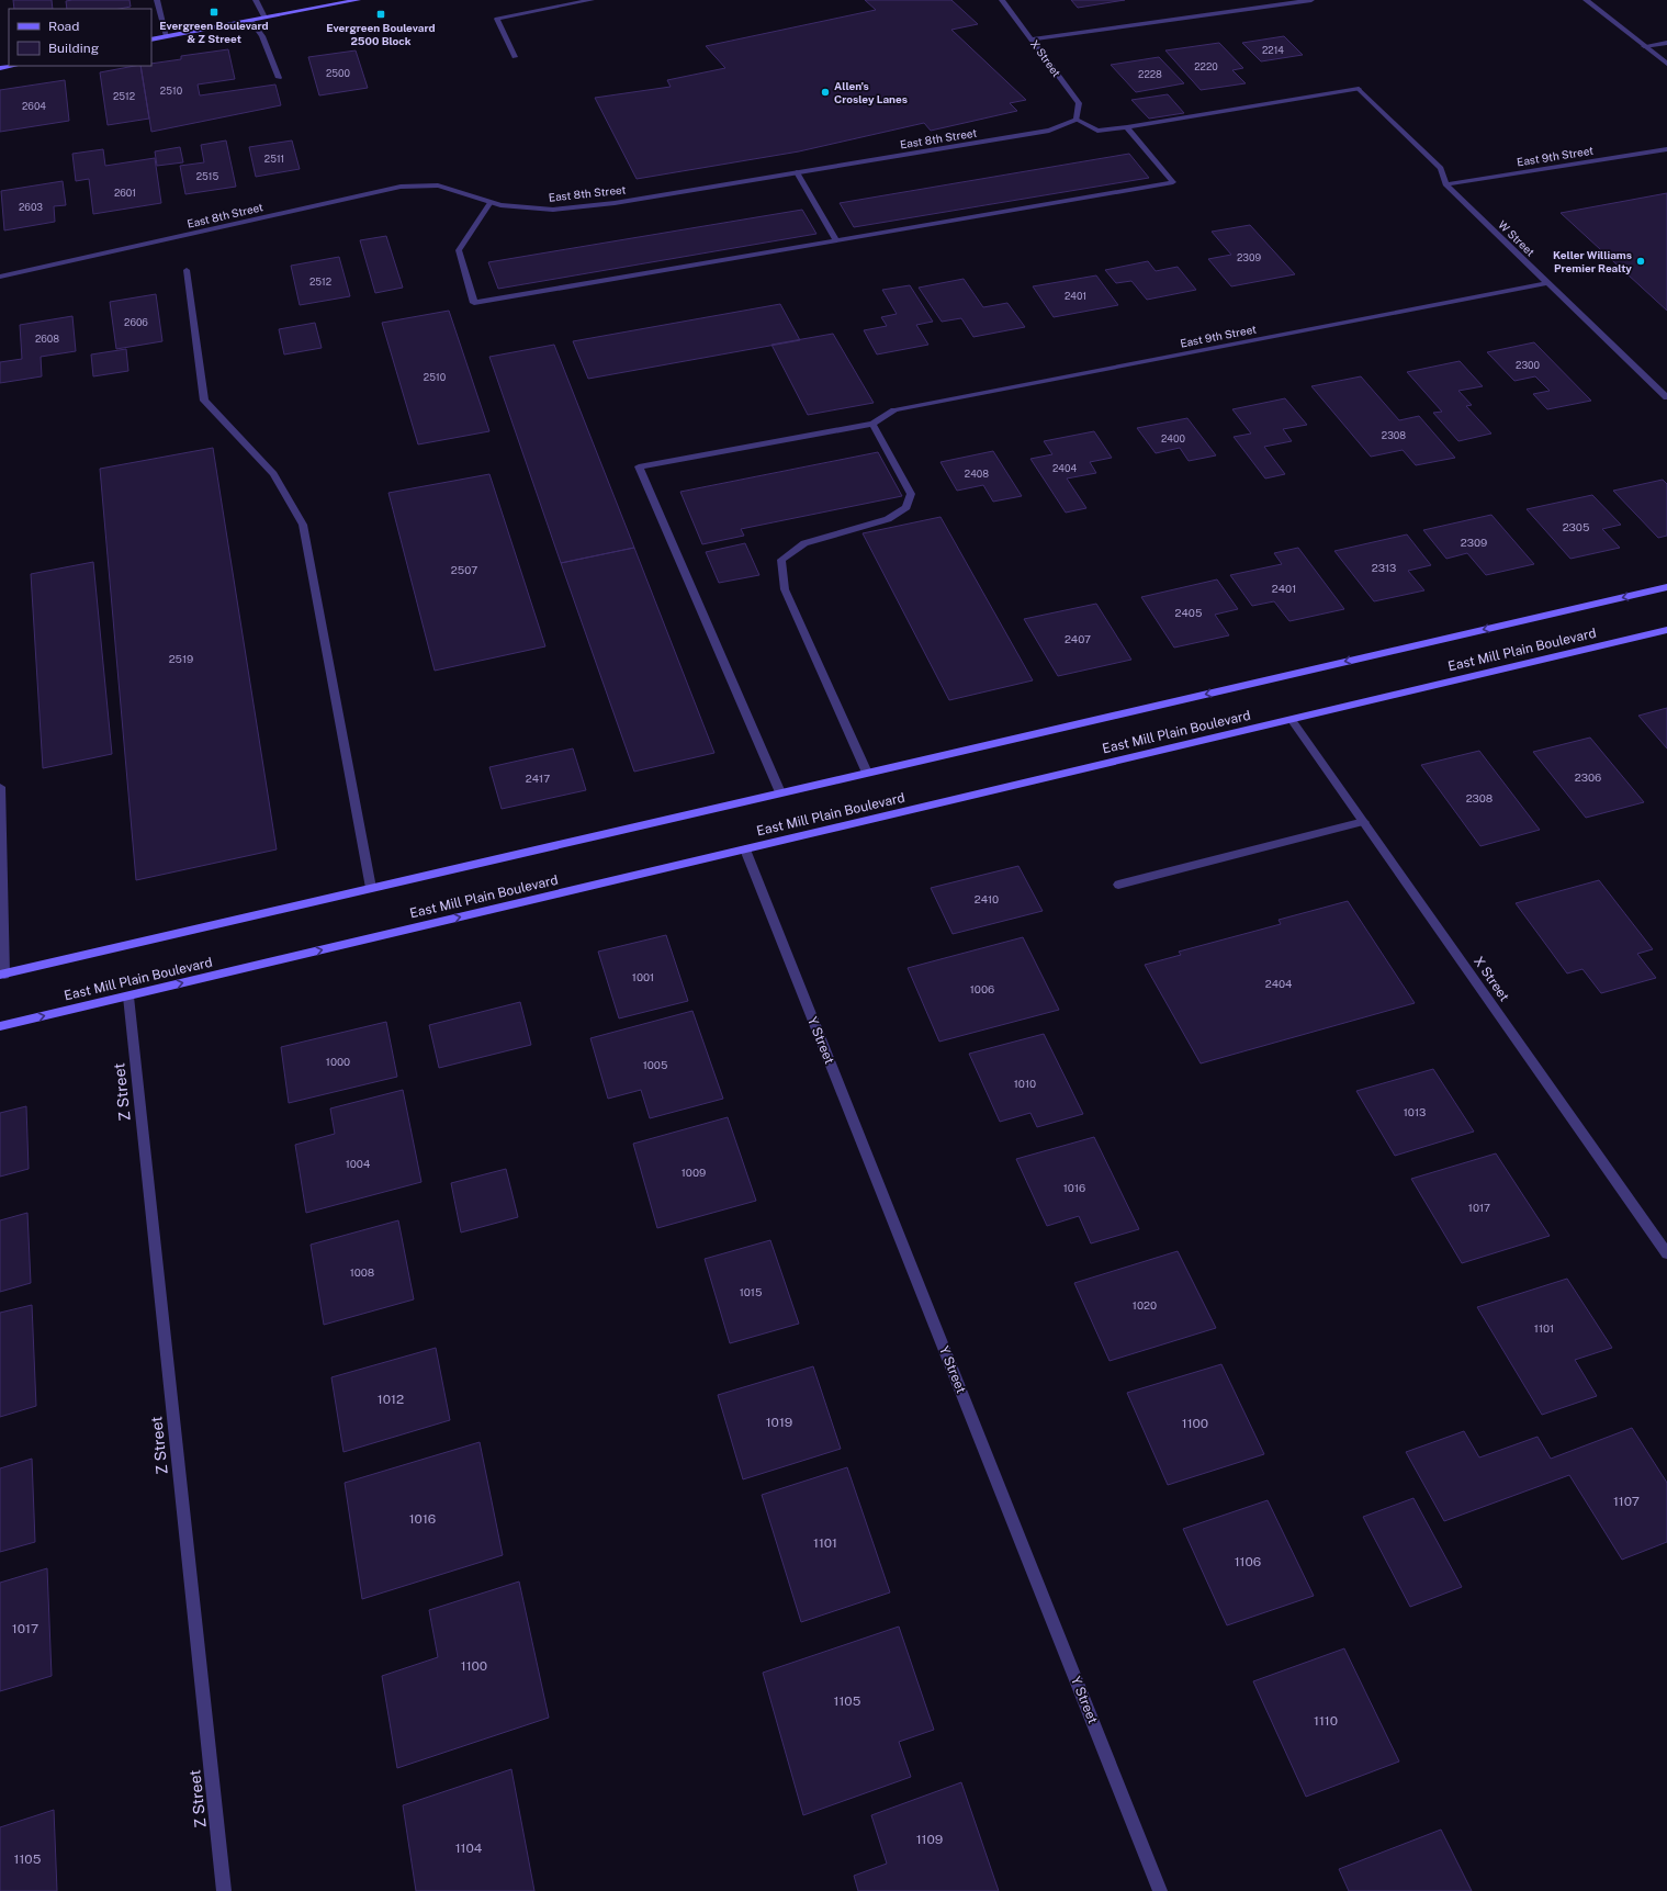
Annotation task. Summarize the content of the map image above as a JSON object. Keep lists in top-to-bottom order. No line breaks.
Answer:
{"streets":{"main road":["East Mill Plain Boulevard"],"street":["X Street","East 8th Street","East 9th Street","W Street","Y Street","Z Street"]},"crossings":[["X Street","East 8th Street"],["X Street","East Mill Plain Boulevard"],["East 9th Street","W Street"],["East Mill Plain Boulevard","Y Street"],["East Mill Plain Boulevard","Z Street"]],"places":{"transit":["Evergreen Boulevard & Z Street","Evergreen Boulevard 2500 Block"],"other":["Allen's Crosley Lanes","Keller Williams Premier Realty"]},"house_numbers":["2214","2220","2500","2228","2510","2512","2604","2511","2515","2601","2603","2309","2512","2401","2606","2608","2300","2510","2308","2400","2404","2408","2305","2309","2313","2507","2401","2405","2407","2519","2306","2417","2308","2410","1001","2404","1006","1000","1005","1010","1013","1004","1009","1016","1017","1008","1015","1020","1101","1012","1019","1100","1107","1016","1101","1106","1017","1100","1105","1110","1109","1104","1105"],"legend":["Road","Building"]}
